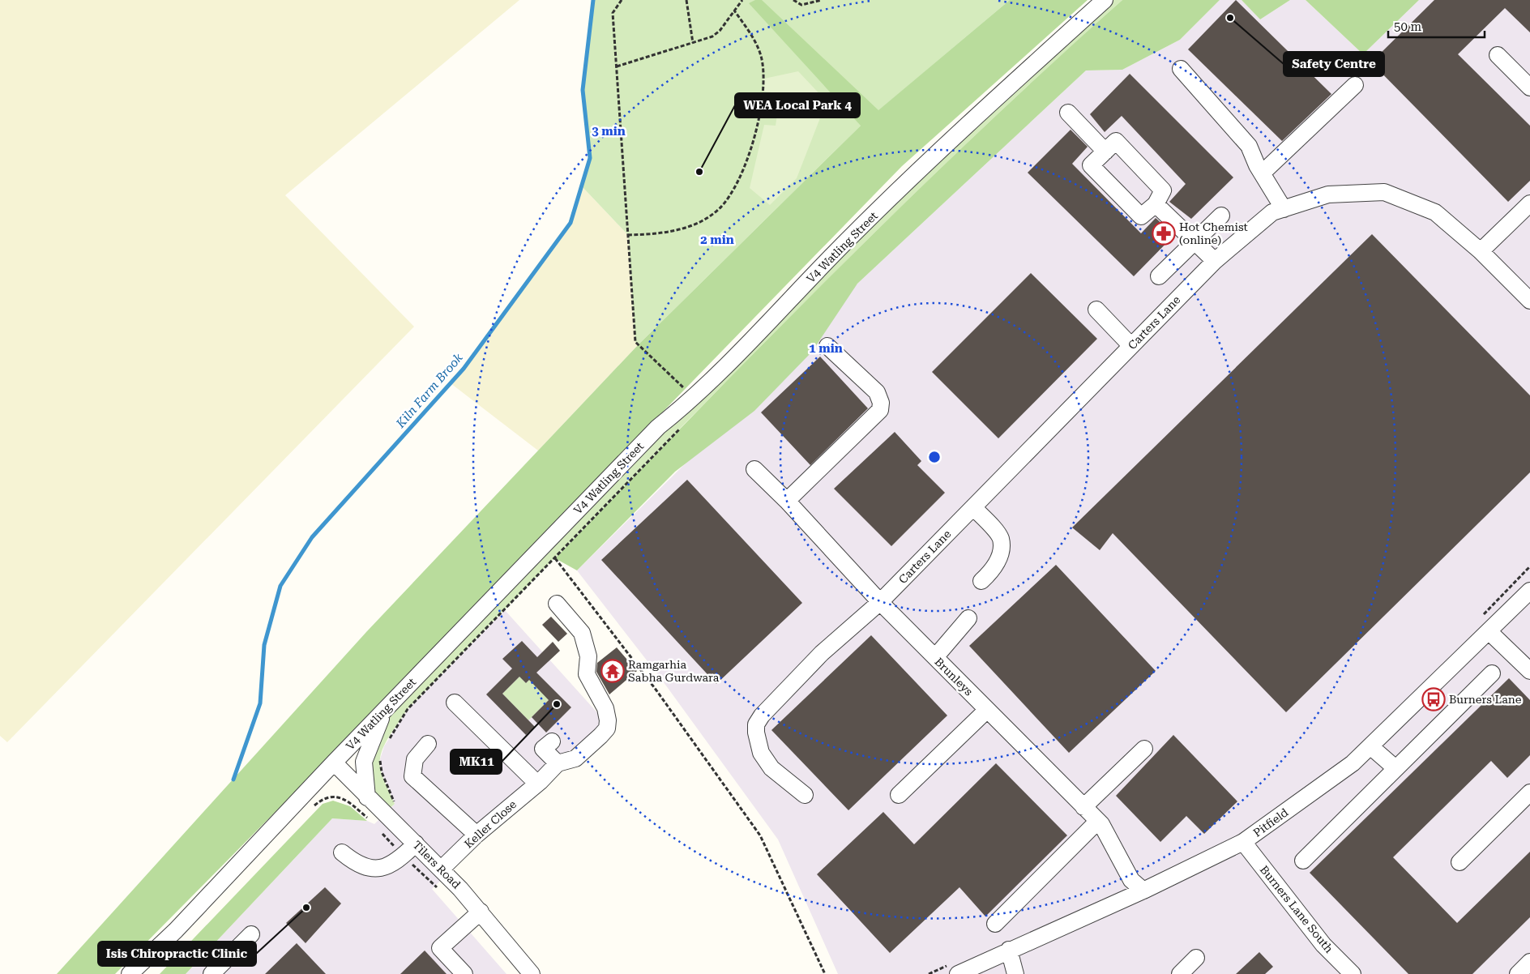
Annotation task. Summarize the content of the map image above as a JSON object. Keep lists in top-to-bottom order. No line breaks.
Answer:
{"streets":{"street":["V4 Watling Street","Carters Lane","Brunleys","Pitfield","Keller Close","Tilers Road","Burners Lane South"]},"crossings":[["V4 Watling Street","Tilers Road"],["Carters Lane","Brunleys"],["Brunleys","Pitfield"],["Pitfield","Burners Lane South"],["Keller Close","Tilers Road"]],"water":["Kiln Farm Brook"],"places":{"other":["Safety Centre","WEA Local Park 4","MK11","Isis Chiropractic Clinic"],"pharmacy":["Hot Chemist (online)"],"temple":["Ramgarhia Sabha Gurdwara"],"bus stop":["Burners Lane"]},"scale_bar":"50 m","rings":["3 min","2 min","1 min"]}
